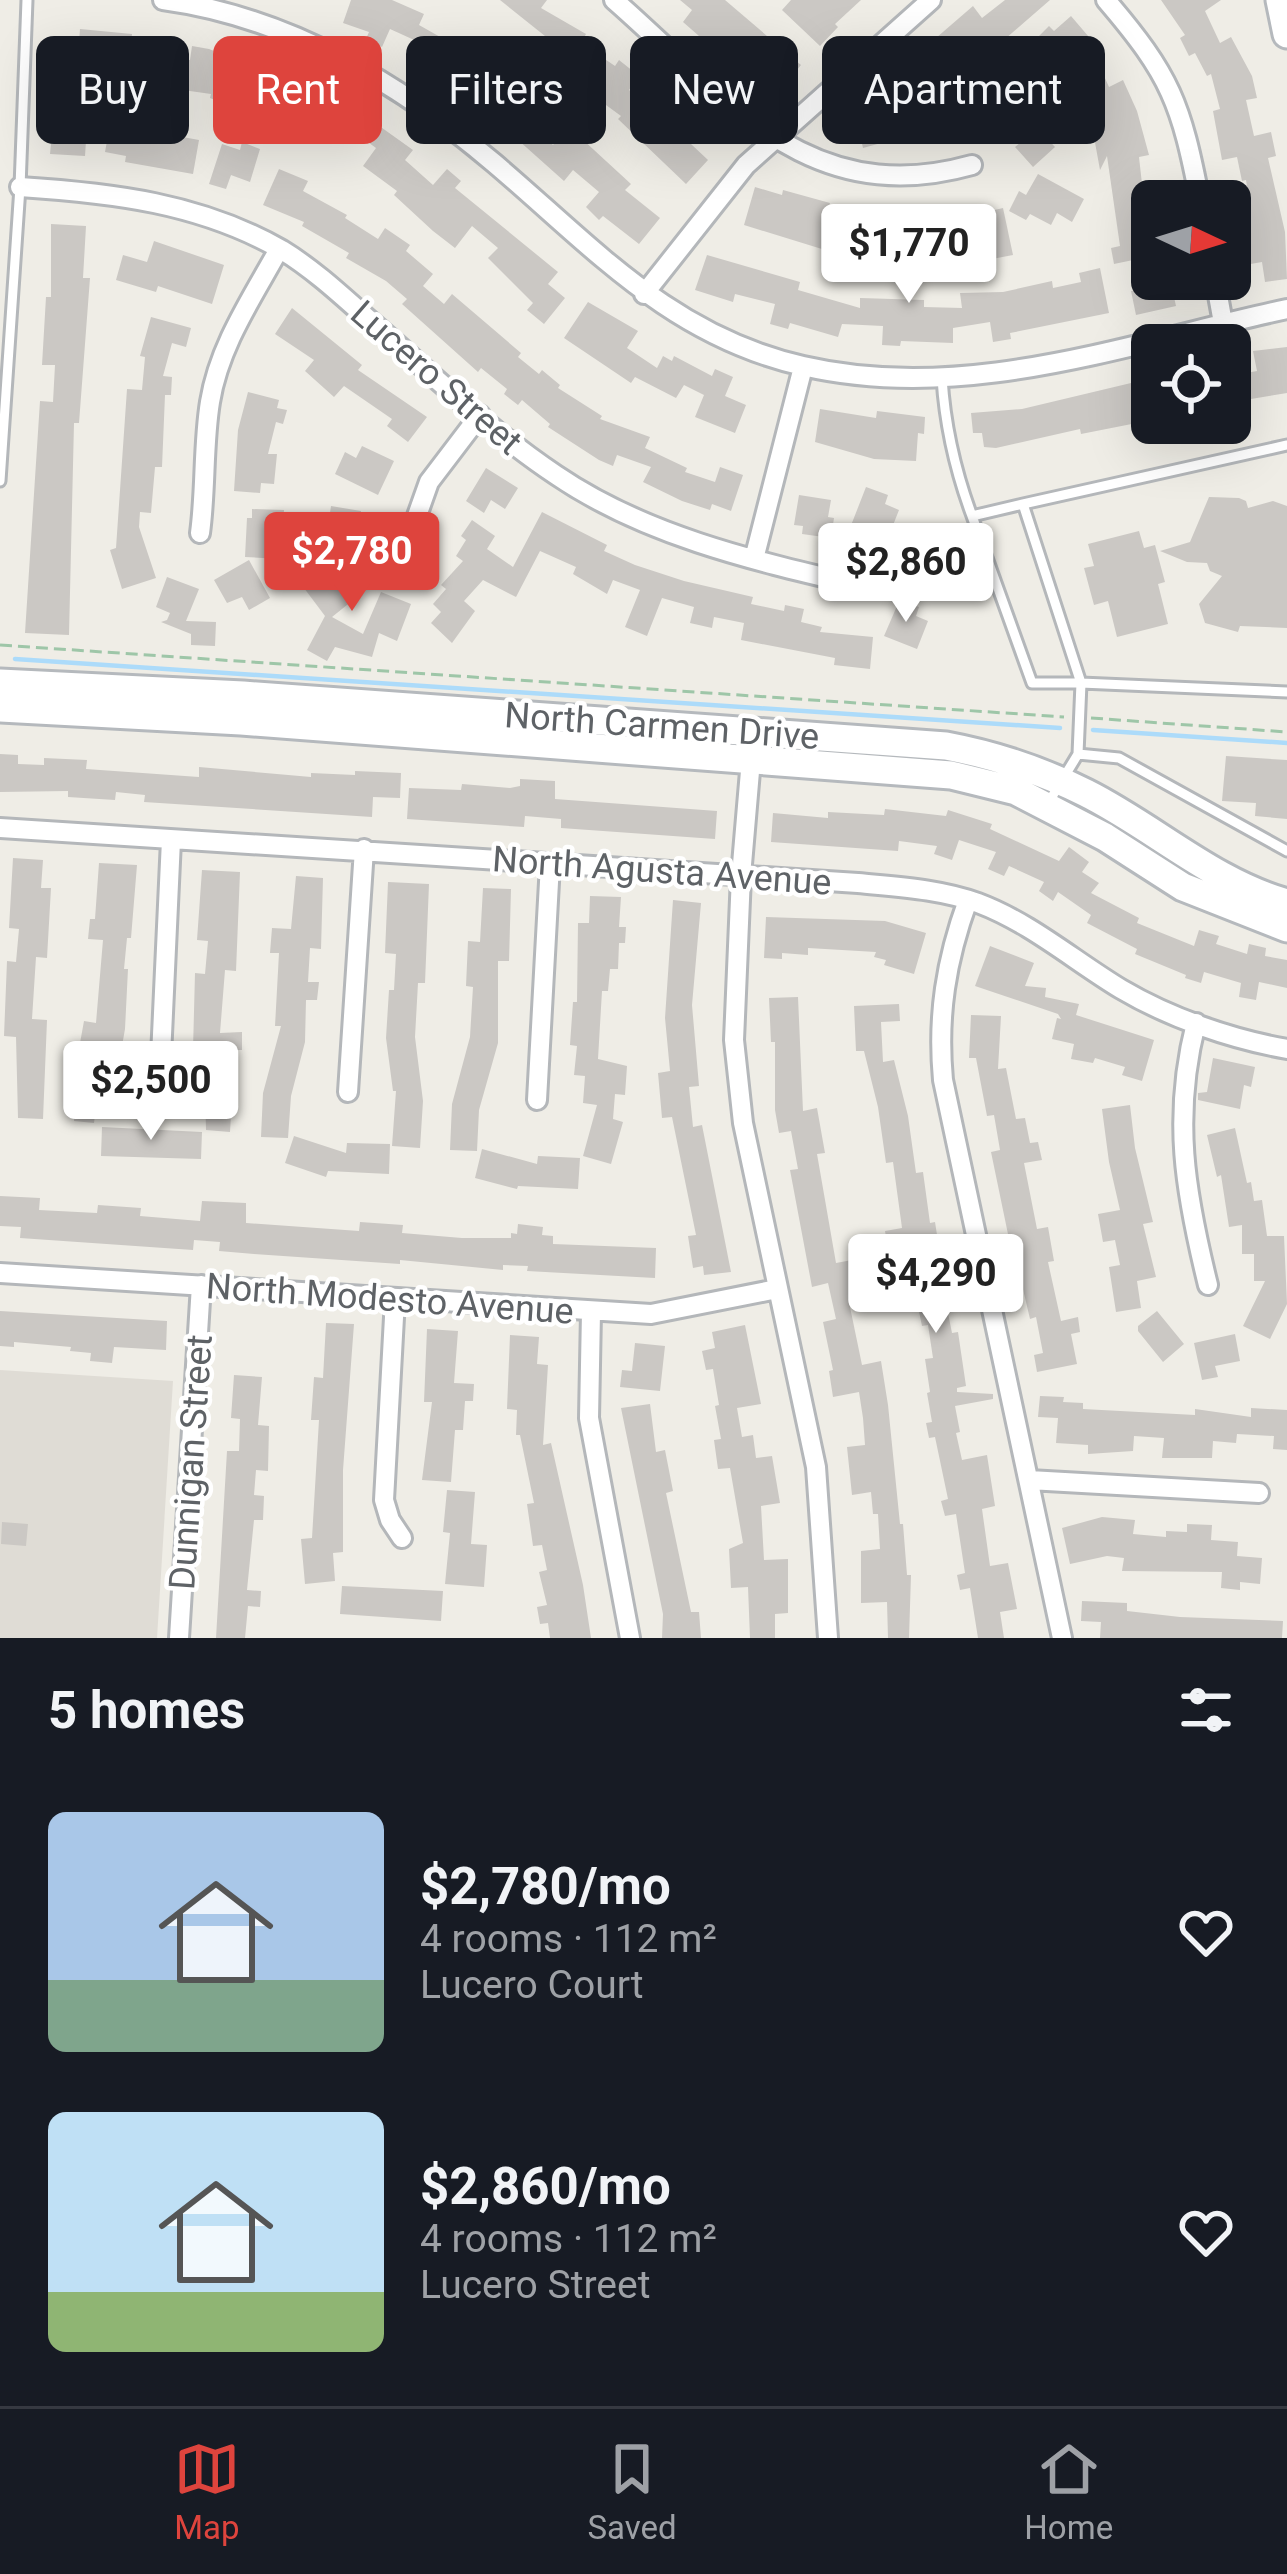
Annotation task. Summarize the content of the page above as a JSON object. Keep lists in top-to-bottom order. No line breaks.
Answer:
{"streets":{"main road":["North Carmen Drive"],"street":["Lucero Street","North Agusta Avenue","North Modesto Avenue","Dunnigan Street"]},"crossings":[["North Modesto Avenue","Dunnigan Street"]],"north":"right","page":{"chip":["Buy","Rent","Filters","New","Apartment"],"price":["$1,770","$2,780","$2,860","$2,500","$4,290"],"heading":"5 homes","list":[{"name":"$2,780/mo","note":"4 rooms · 112 m² · Lucero Court"},{"name":"$2,860/mo","note":"4 rooms · 112 m² · Lucero Street"}],"tabs":["Map","Saved","Home"]}}
